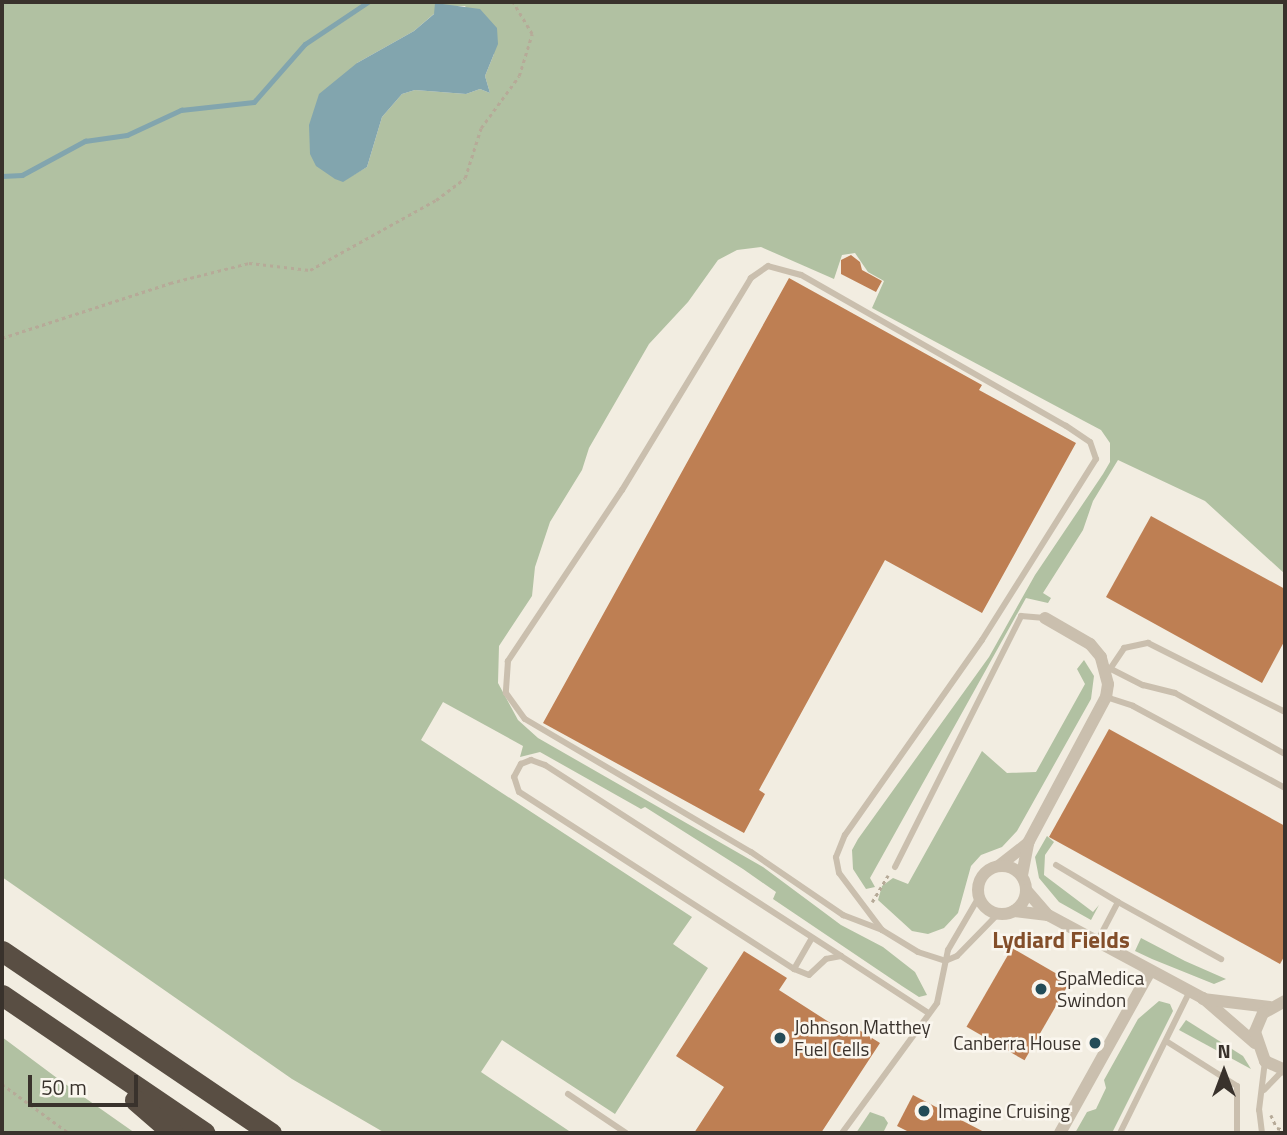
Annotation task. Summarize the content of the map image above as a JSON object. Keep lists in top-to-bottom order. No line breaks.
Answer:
{"districts":["Lydiard Fields"],"places":["SpaMedica Swindon","Johnson Matthey Fuel Cells","Canberra House","Imagine Cruising"],"scale_bar":"50 m","north":"top"}
